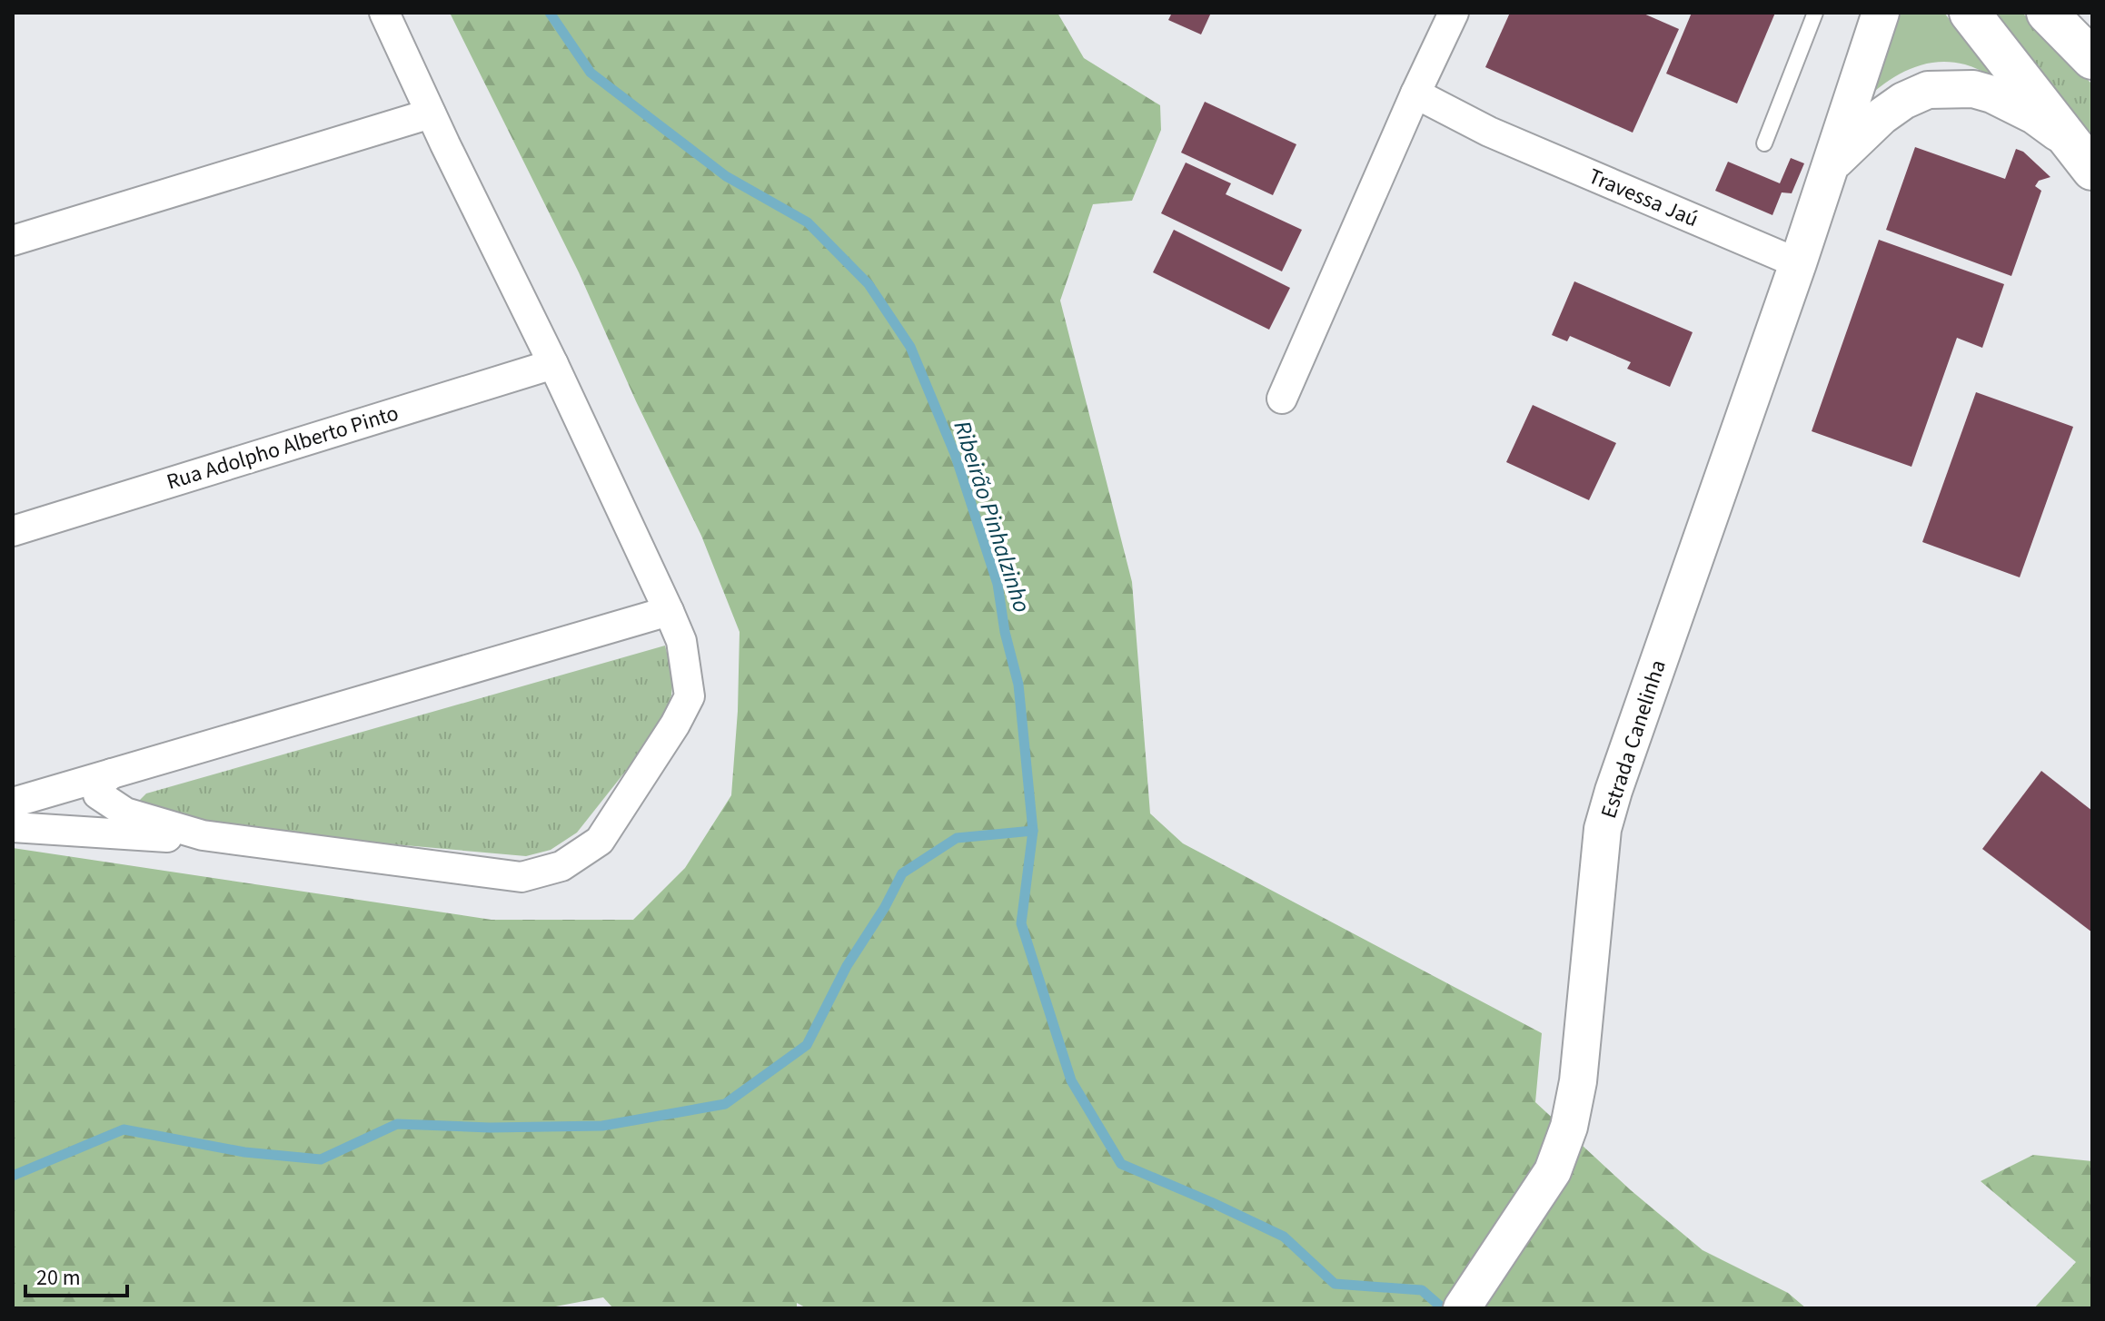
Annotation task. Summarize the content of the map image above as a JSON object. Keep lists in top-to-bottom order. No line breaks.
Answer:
{"streets":{"street":["Travessa Jaú","Rua Adolpho Alberto Pinto","Estrada Canelinha"]},"crossings":[["Travessa Jaú","Estrada Canelinha"]],"water":["Ribeirão Pinhalzinho"],"scale_bar":"20 m"}
